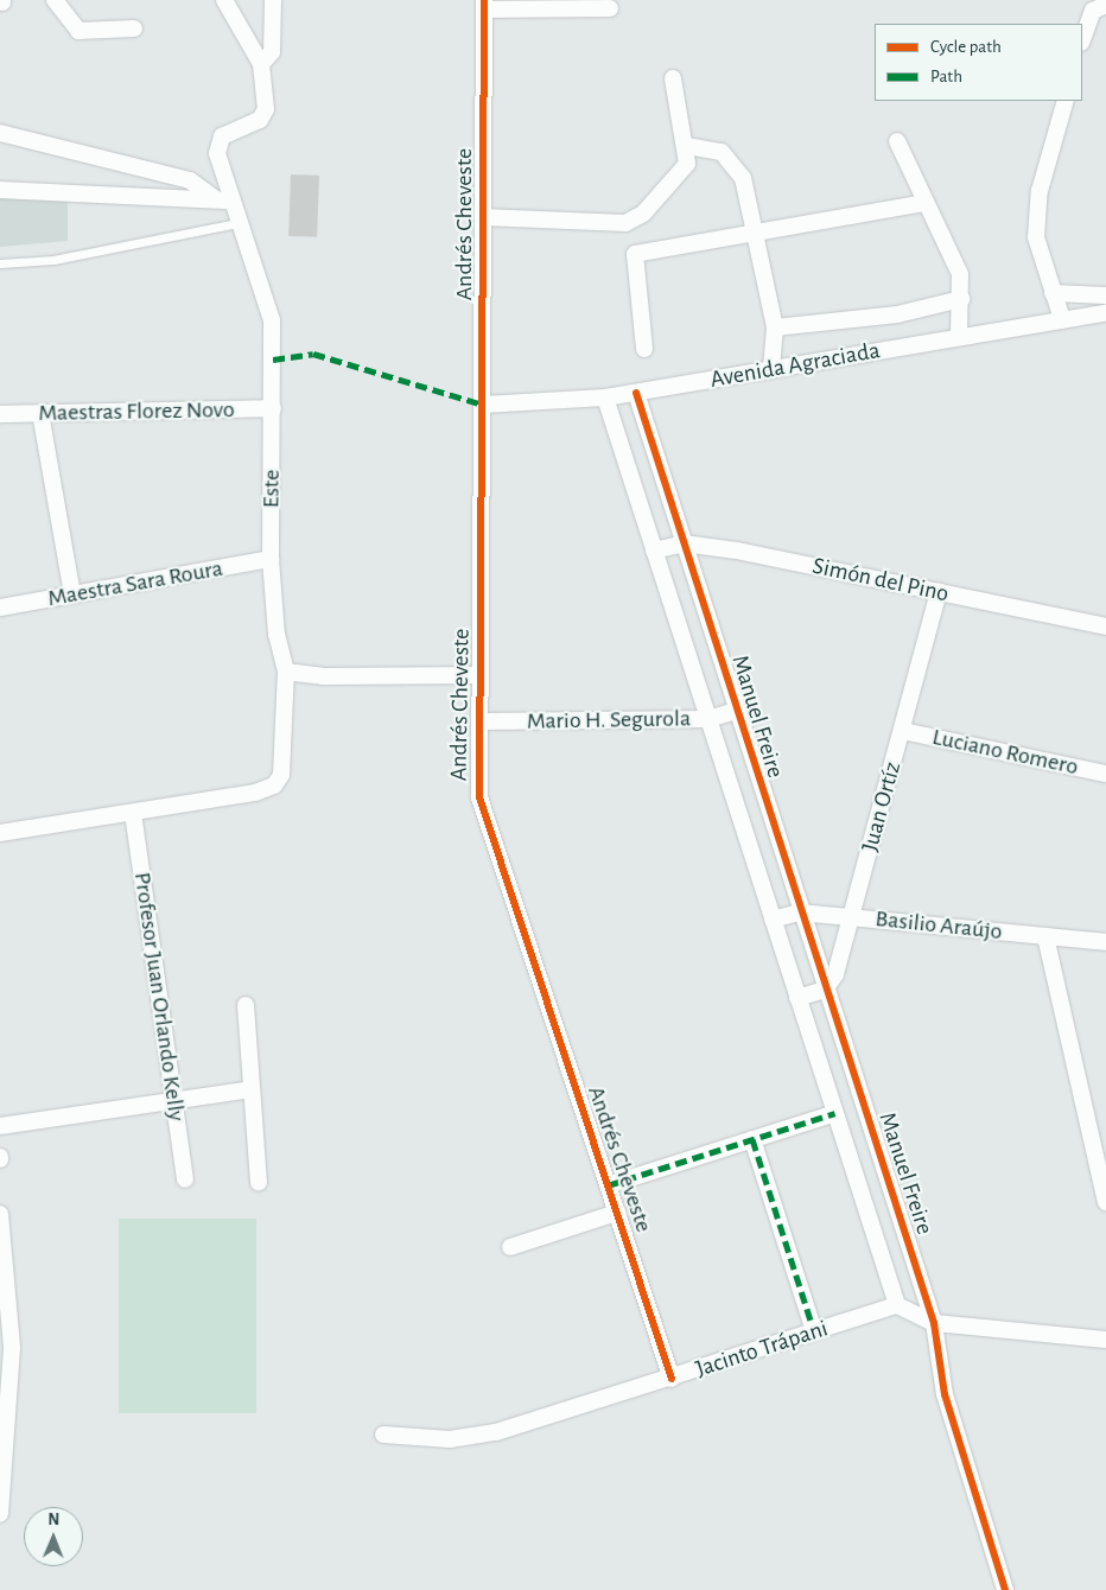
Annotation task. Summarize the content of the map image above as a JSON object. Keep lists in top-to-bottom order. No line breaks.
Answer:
{"streets":{"street":["Andrés Cheveste","Avenida Agraciada","Maestras Florez Novo","Este","Simón del Pino","Maestra Sara Roura","Manuel Freire","Mario H. Segurola","Luciano Romero","Juan Ortíz","Basilio Araújo","Profesor Juan Orlando Kelly","Jacinto Trápani"]},"crossings":[["Andrés Cheveste","Avenida Agraciada"],["Andrés Cheveste","Mario H. Segurola"],["Andrés Cheveste","Jacinto Trápani"],["Avenida Agraciada","Manuel Freire"],["Maestras Florez Novo","Este"],["Este","Maestra Sara Roura"],["Este","Profesor Juan Orlando Kelly"],["Simón del Pino","Manuel Freire"],["Simón del Pino","Juan Ortíz"],["Manuel Freire","Mario H. Segurola"],["Manuel Freire","Juan Ortíz"],["Manuel Freire","Basilio Araújo"],["Manuel Freire","Jacinto Trápani"],["Luciano Romero","Juan Ortíz"],["Juan Ortíz","Basilio Araújo"]],"legend":["Cycle path","Path"],"north":"top"}
